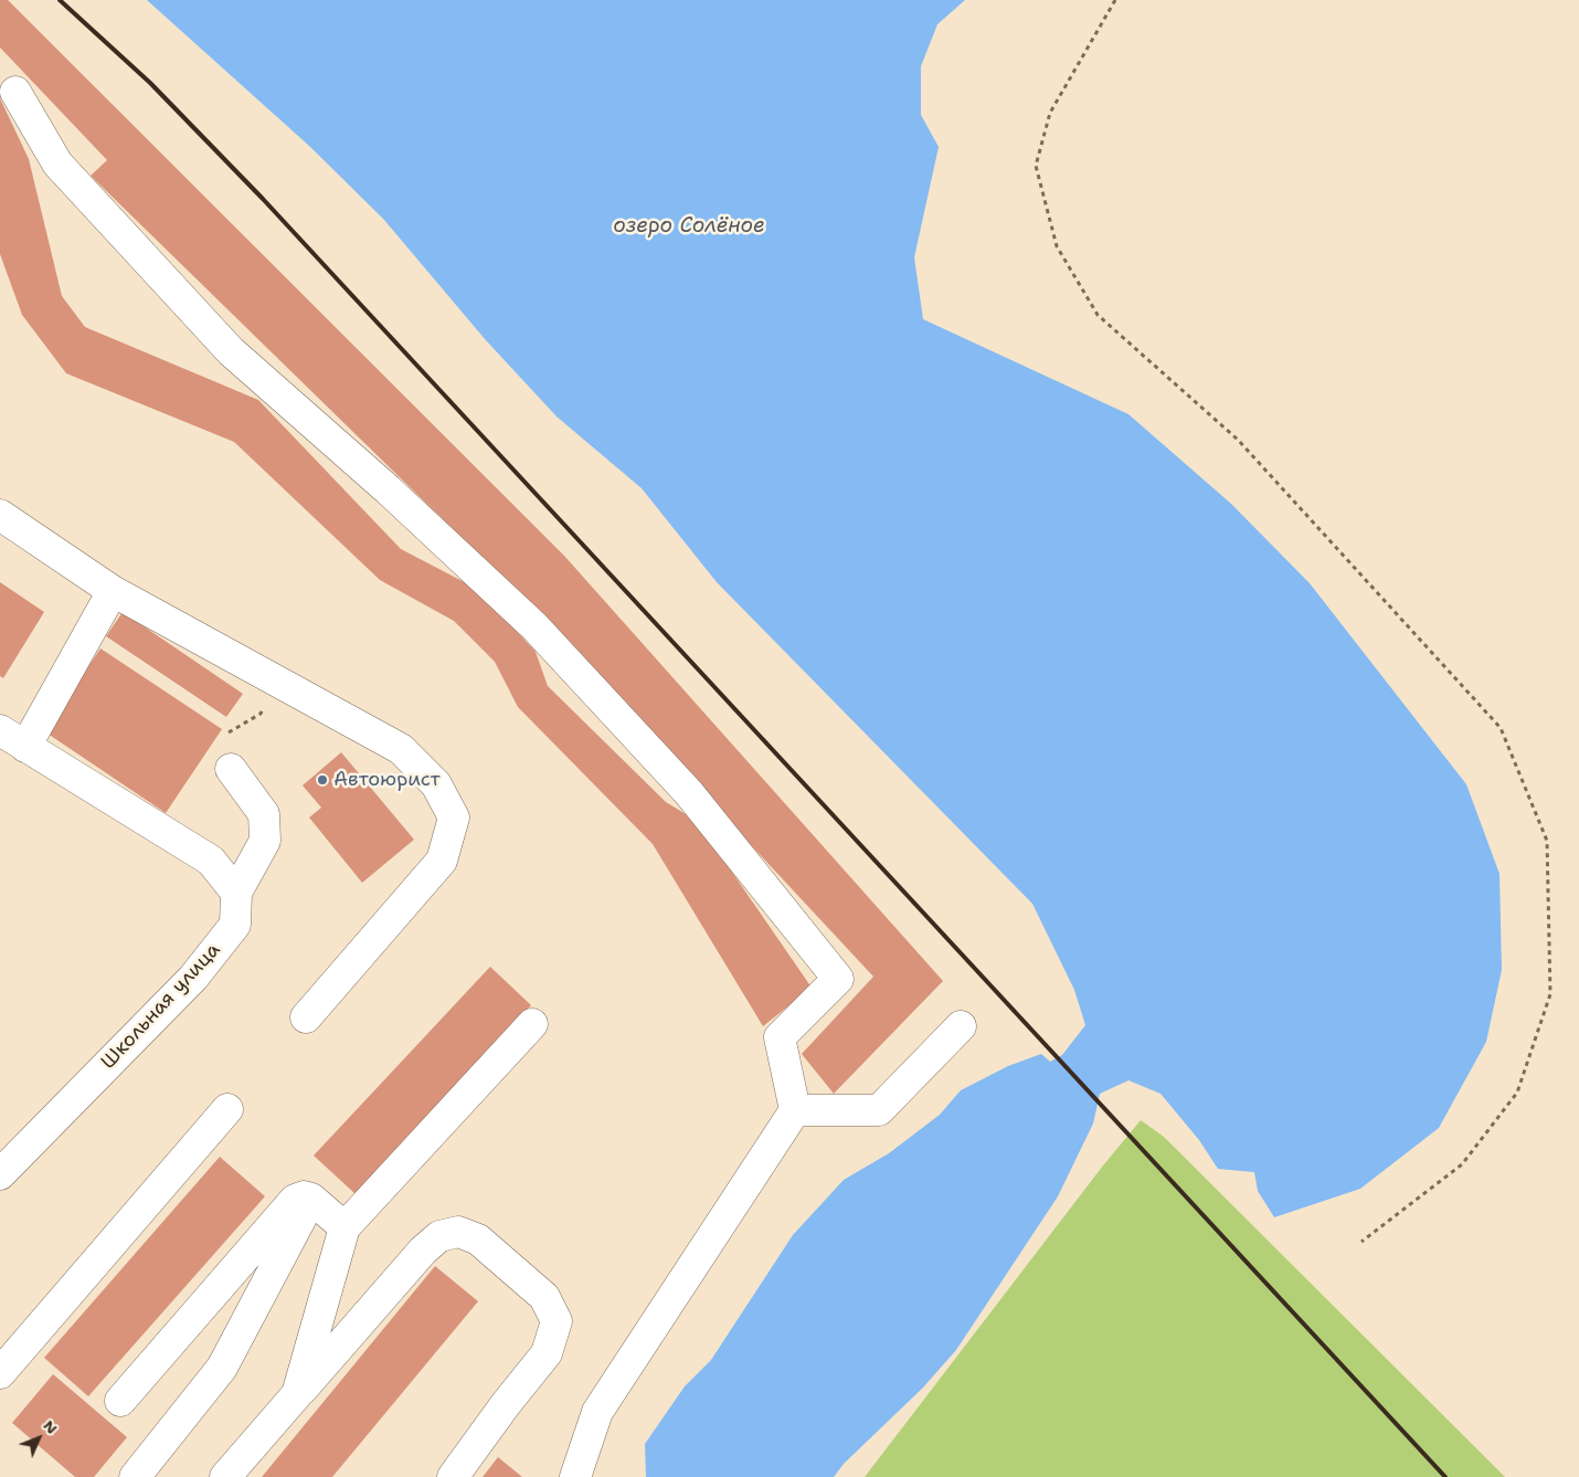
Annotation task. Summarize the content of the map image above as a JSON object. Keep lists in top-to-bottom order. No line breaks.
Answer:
{"streets":{"street":["Школьная улица"]},"water":["озеро Солёное"],"places":["Автоюрист"],"north":"top right"}
